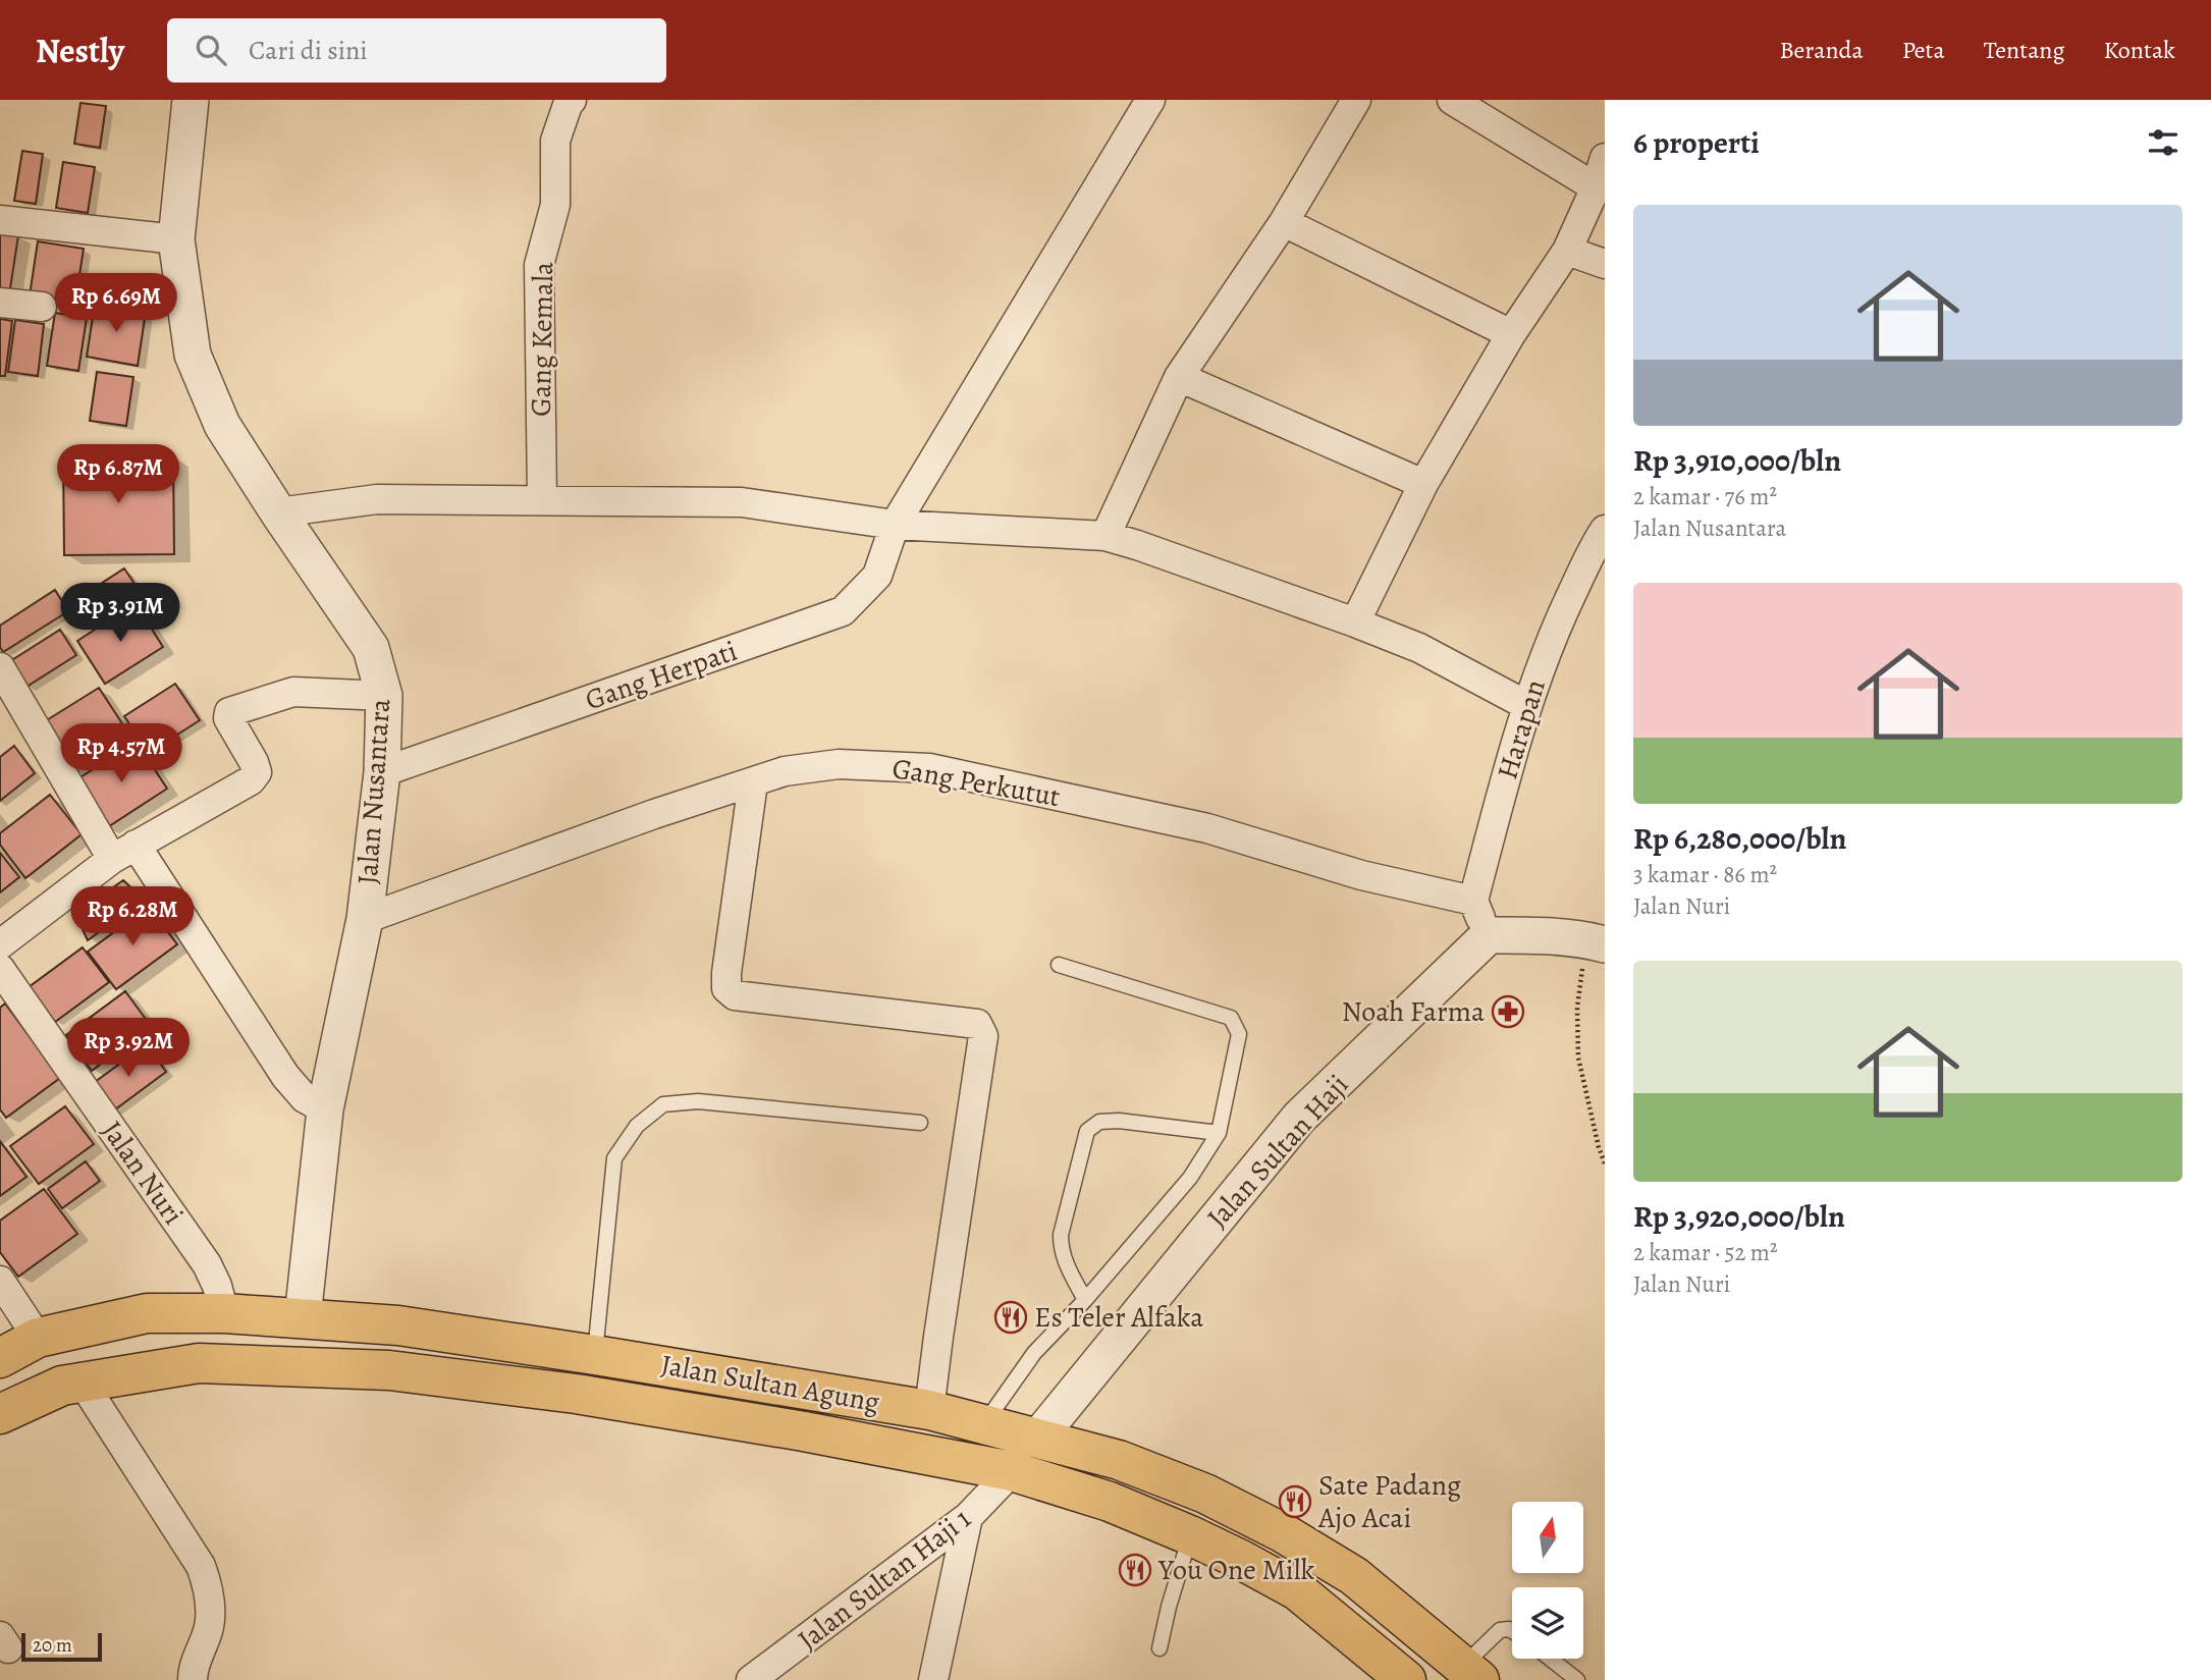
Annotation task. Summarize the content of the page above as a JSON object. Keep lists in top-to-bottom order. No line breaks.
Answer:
{"streets":{"main road":["Jalan Sultan Agung"],"street":["Gang Kemala","Gang Herpati","Harapan","Gang Perkutut","Jalan Nusantara","Jalan Sultan Haji","Jalan Nuri","Jalan Sultan Haji 1"]},"crossings":[["Gang Herpati","Jalan Nusantara"],["Harapan","Gang Perkutut"],["Gang Perkutut","Jalan Nusantara"],["Jalan Nusantara","Jalan Sultan Agung"],["Jalan Sultan Haji","Jalan Sultan Agung"],["Jalan Nuri","Jalan Sultan Agung"],["Jalan Sultan Agung","Jalan Sultan Haji 1"]],"places":{"pharmacy":["Noah Farma"],"restaurant":["Es Teler Alfaka","Sate Padang Ajo Acai","You One Milk"]},"scale_bar":"20 m","north":"top","page":{"header":"Nestly","search":"Cari di sini","nav":["Beranda","Peta","Tentang","Kontak"],"heading":"6 properti","list":[{"name":"Rp 3,910,000/bln","note":"2 kamar · 76 m² · Jalan Nusantara"},{"name":"Rp 6,280,000/bln","note":"3 kamar · 86 m² · Jalan Nuri"},{"name":"Rp 3,920,000/bln","note":"2 kamar · 52 m² · Jalan Nuri"}],"price":["Rp 6.69M","Rp 6.87M","Rp 3.91M","Rp 4.57M","Rp 6.28M","Rp 3.92M"],"scale":"20 m"}}
